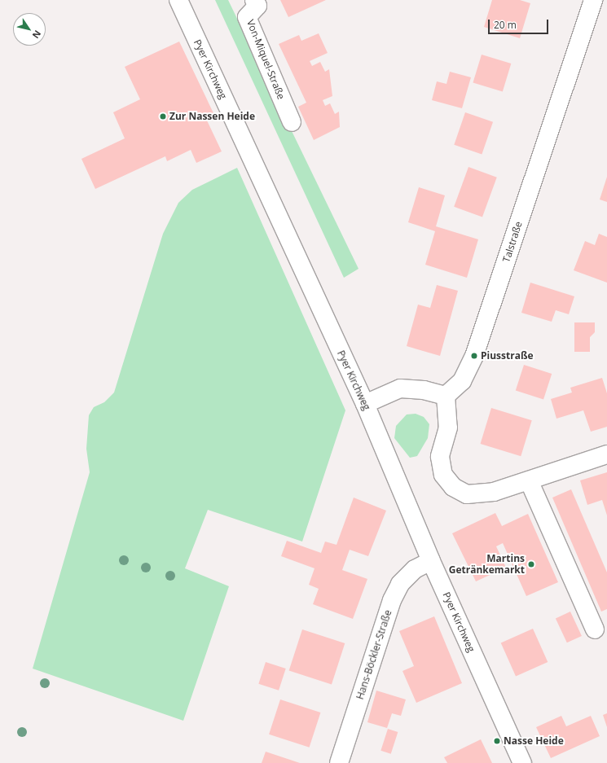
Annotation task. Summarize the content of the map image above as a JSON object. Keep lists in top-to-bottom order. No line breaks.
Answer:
{"streets":{"street":["Von-Miquel-Straße","Pyer Kirchweg","Talstraße","Hans-Böckler-Straße"]},"crossings":[["Pyer Kirchweg","Hans-Böckler-Straße"]],"places":["Zur Nassen Heide","Piusstraße","Martins Getränkemarkt","Nasse Heide"],"scale_bar":"20 m","north":"bottom right"}
